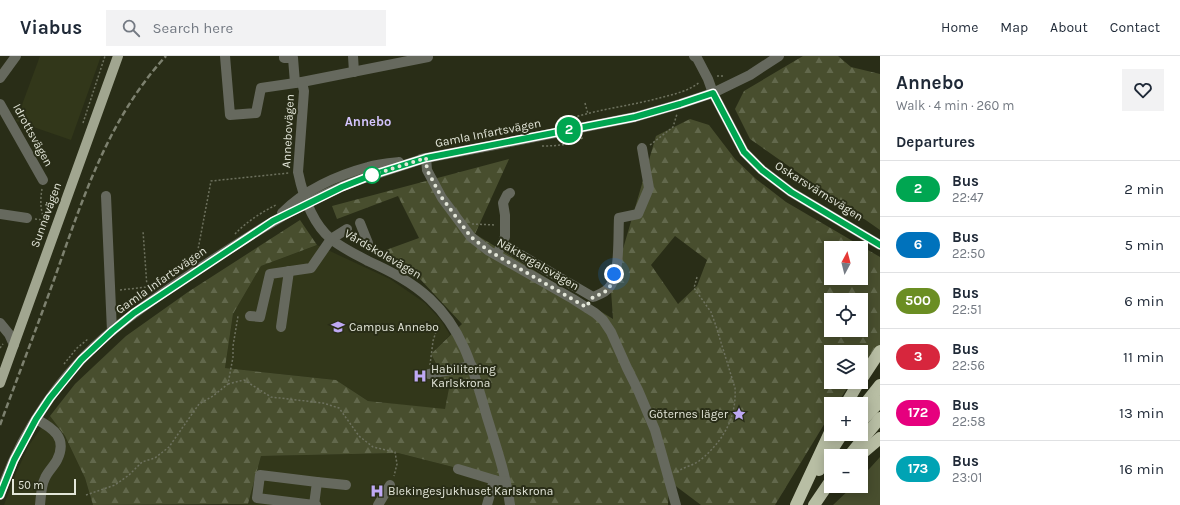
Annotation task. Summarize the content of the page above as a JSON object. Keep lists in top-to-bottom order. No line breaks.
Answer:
{"streets":{"main road":["Sunnavägen"],"street":["Annebovägen","Gamla Infartsvägen","Idrottsvägen","Oskarsvärnsvägen","Vårdskolevägen","Näktergalsvägen"]},"crossings":[["Annebovägen","Gamla Infartsvägen"],["Annebovägen","Vårdskolevägen"],["Gamla Infartsvägen","Oskarsvärnsvägen"],["Gamla Infartsvägen","Vårdskolevägen"],["Gamla Infartsvägen","Näktergalsvägen"]],"districts":["Annebo"],"places":{"school or university":["Campus Annebo"],"hospital":["Habilitering Karlskrona","Blekingesjukhuset Karlskrona"],"place":["Göternes läger"]},"lines":["bus line 2"],"scale_bar":"50 m","north":"top","page":{"header":"Viabus","search":"Search here","nav":["Home","Map","About","Contact"],"on_map":"2","heading":[["Annebo","Walk · 4 min · 260 m"],"Departures"],"list":[{"mark":"2","name":"Bus","note":"22:47","value":"2 min"},{"mark":"6","name":"Bus","note":"22:50","value":"5 min"},{"mark":"500","name":"Bus","note":"22:51","value":"6 min"},{"mark":"3","name":"Bus","note":"22:56","value":"11 min"},{"mark":"172","name":"Bus","note":"22:58","value":"13 min"},{"mark":"173","name":"Bus","note":"23:01","value":"16 min"}],"map_buttons":["+","−"],"scale":"50 m"}}
